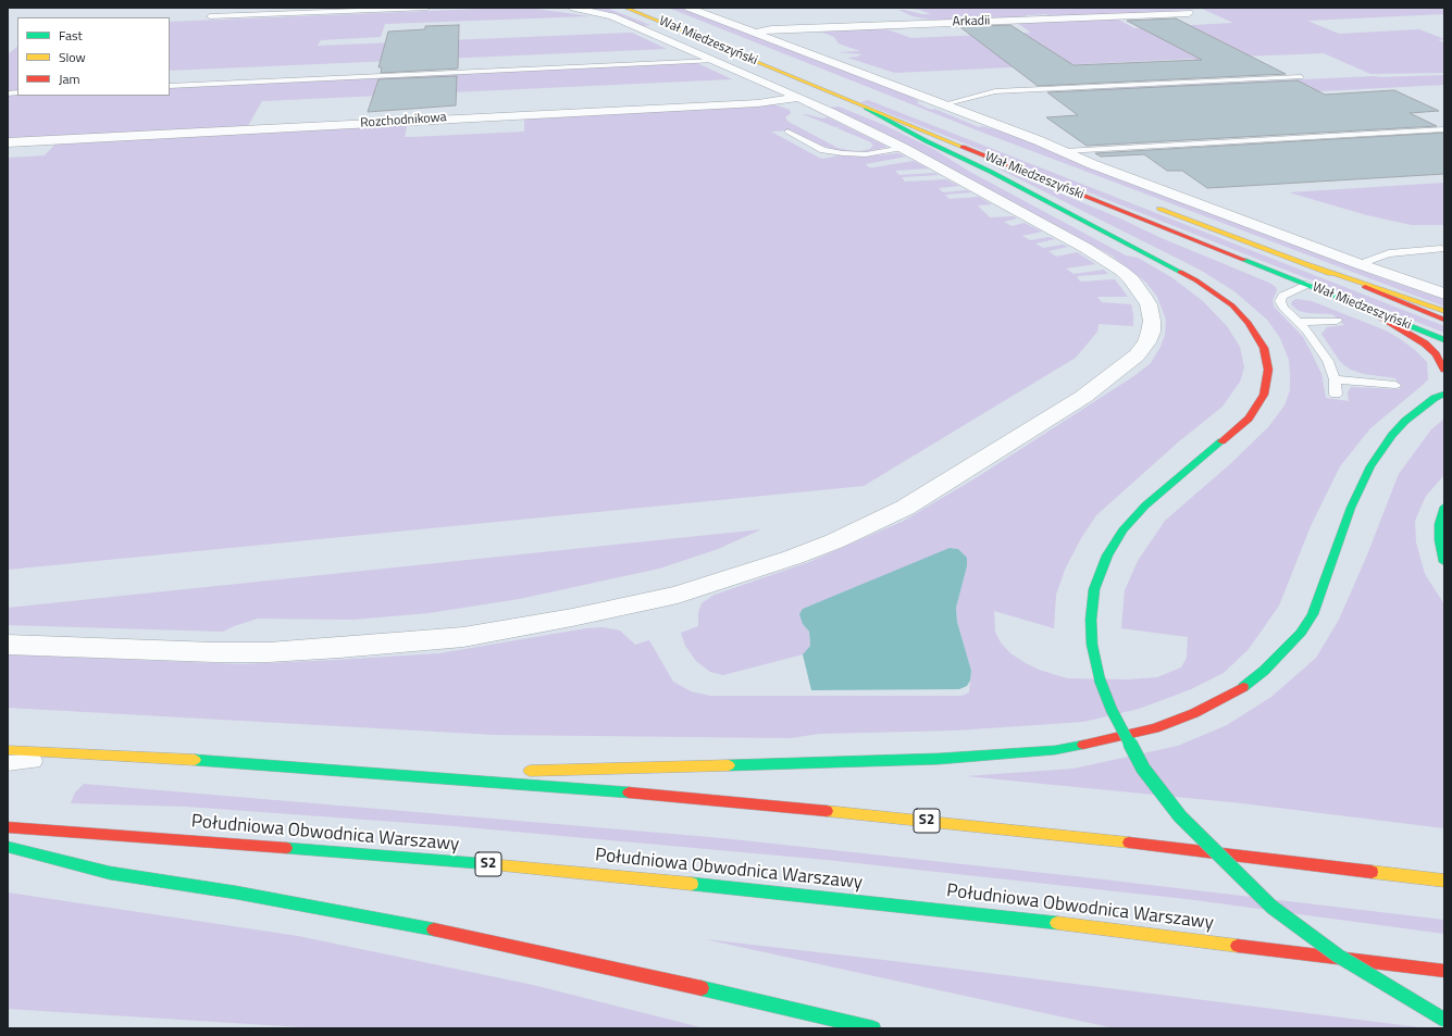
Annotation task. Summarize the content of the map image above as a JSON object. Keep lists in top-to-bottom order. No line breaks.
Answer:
{"streets":{"main road":["Wał Miedzeszyński","S2","Południowa Obwodnica Warszawy"],"street":["Arkadii","Rozchodnikowa"]},"crossings":[["Arkadii","Wał Miedzeszyński"]],"legend":["Fast","Slow","Jam"]}
